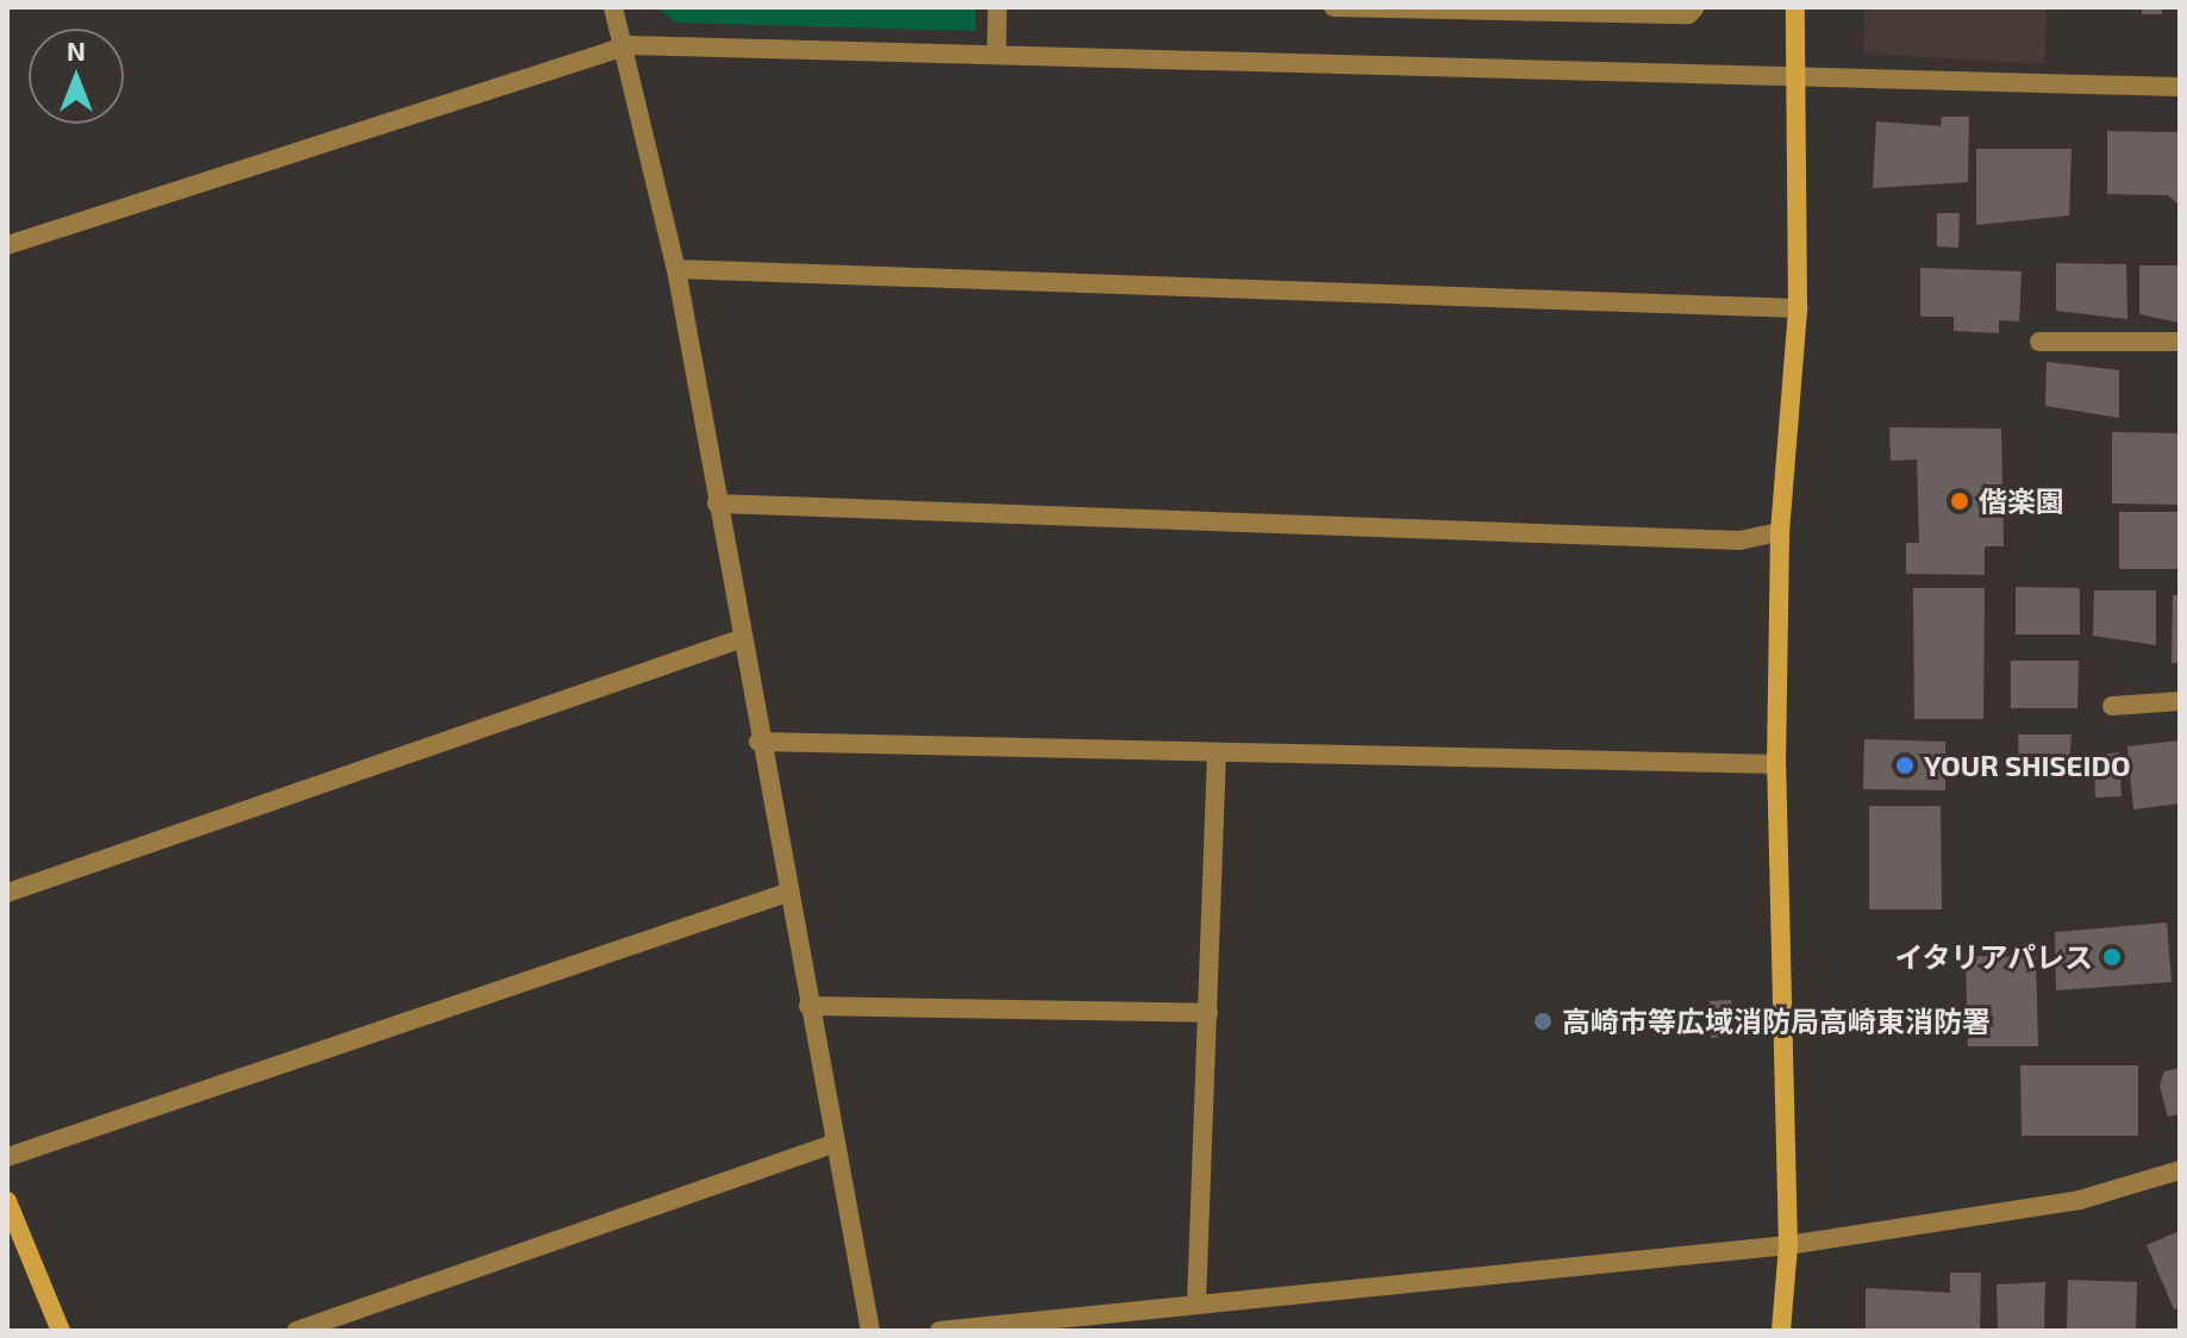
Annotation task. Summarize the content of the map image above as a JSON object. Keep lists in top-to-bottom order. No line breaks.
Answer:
{"places":["偕楽園","YOUR SHISEIDO","イタリアパレス","高崎市等広域消防局高崎東消防署"],"north":"top"}
